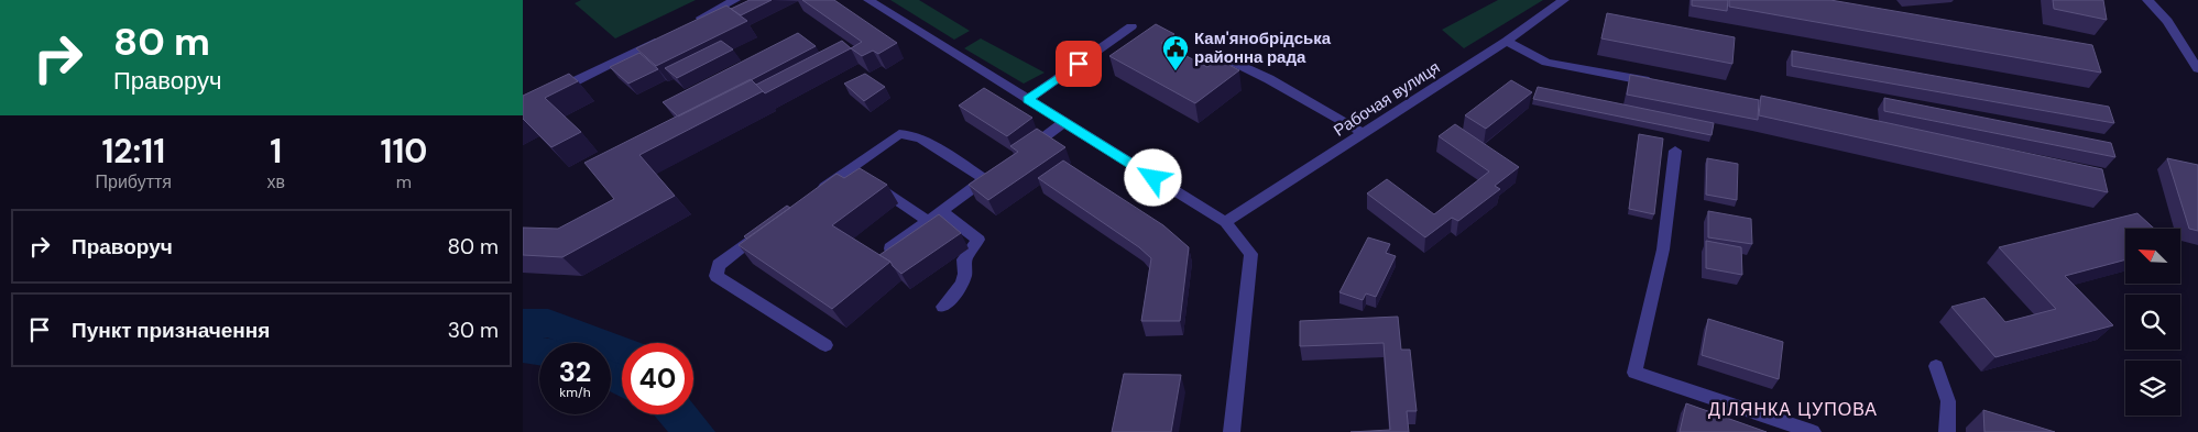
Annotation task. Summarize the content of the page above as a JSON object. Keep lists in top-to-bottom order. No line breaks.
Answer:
{"streets":{"street":["Рабочая вулиця"]},"districts":["ДІЛЯНКА ЦУПОВА"],"places":{"public building":["Кам'янобрідська районна рада"]},"north":"top left","page":{"turn":["80 m","Праворуч"],"eta":["12:11","Прибуття","1","хв","110","m"],"list":[{"name":"Праворуч","value":"80 m"},{"name":"Пункт призначення","value":"30 m"}],"speed":"32 km/h","limit":"40"}}
